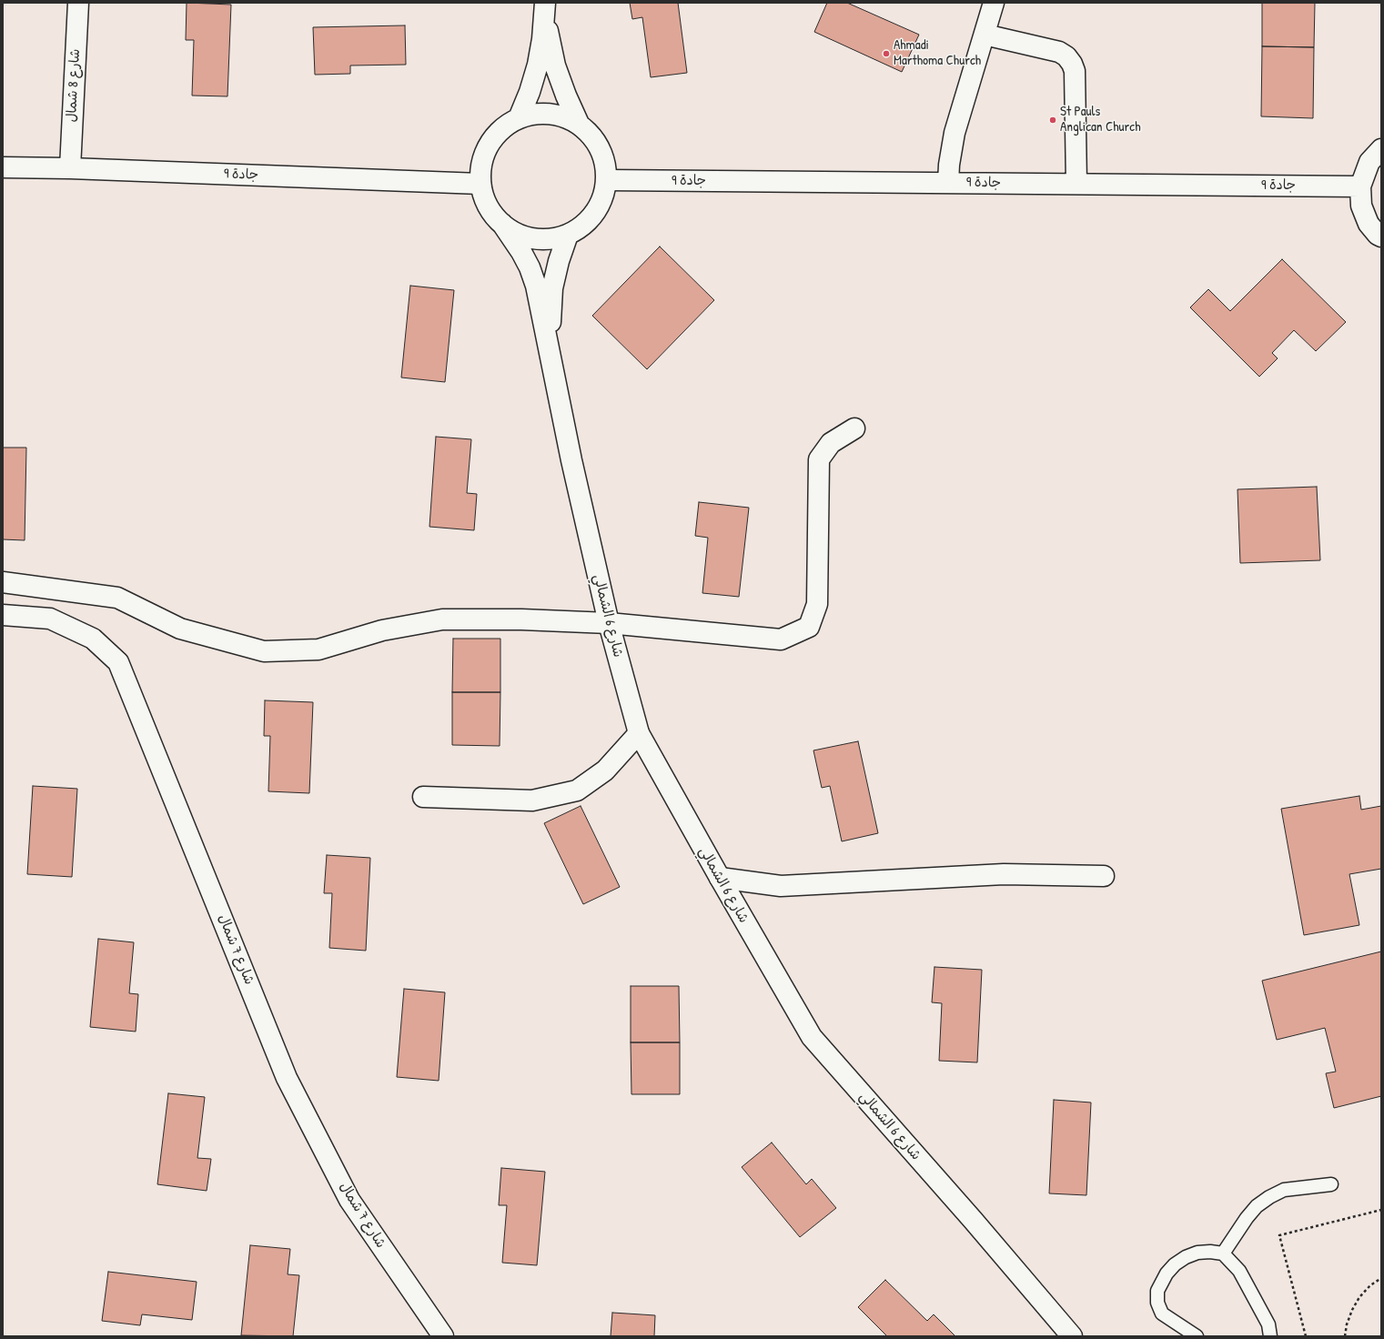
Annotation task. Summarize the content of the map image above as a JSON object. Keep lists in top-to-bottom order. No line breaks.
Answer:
{"streets":{"street":["شارع 8 شمال","جادة 9","شارع 6 الشمالي","شارع 7 شمال"]},"crossings":[["شارع 8 شمال","جادة 9"],["جادة 9","شارع 6 الشمالي"]],"places":["Ahmadi Marthoma Church","St Pauls Anglican Church"]}
